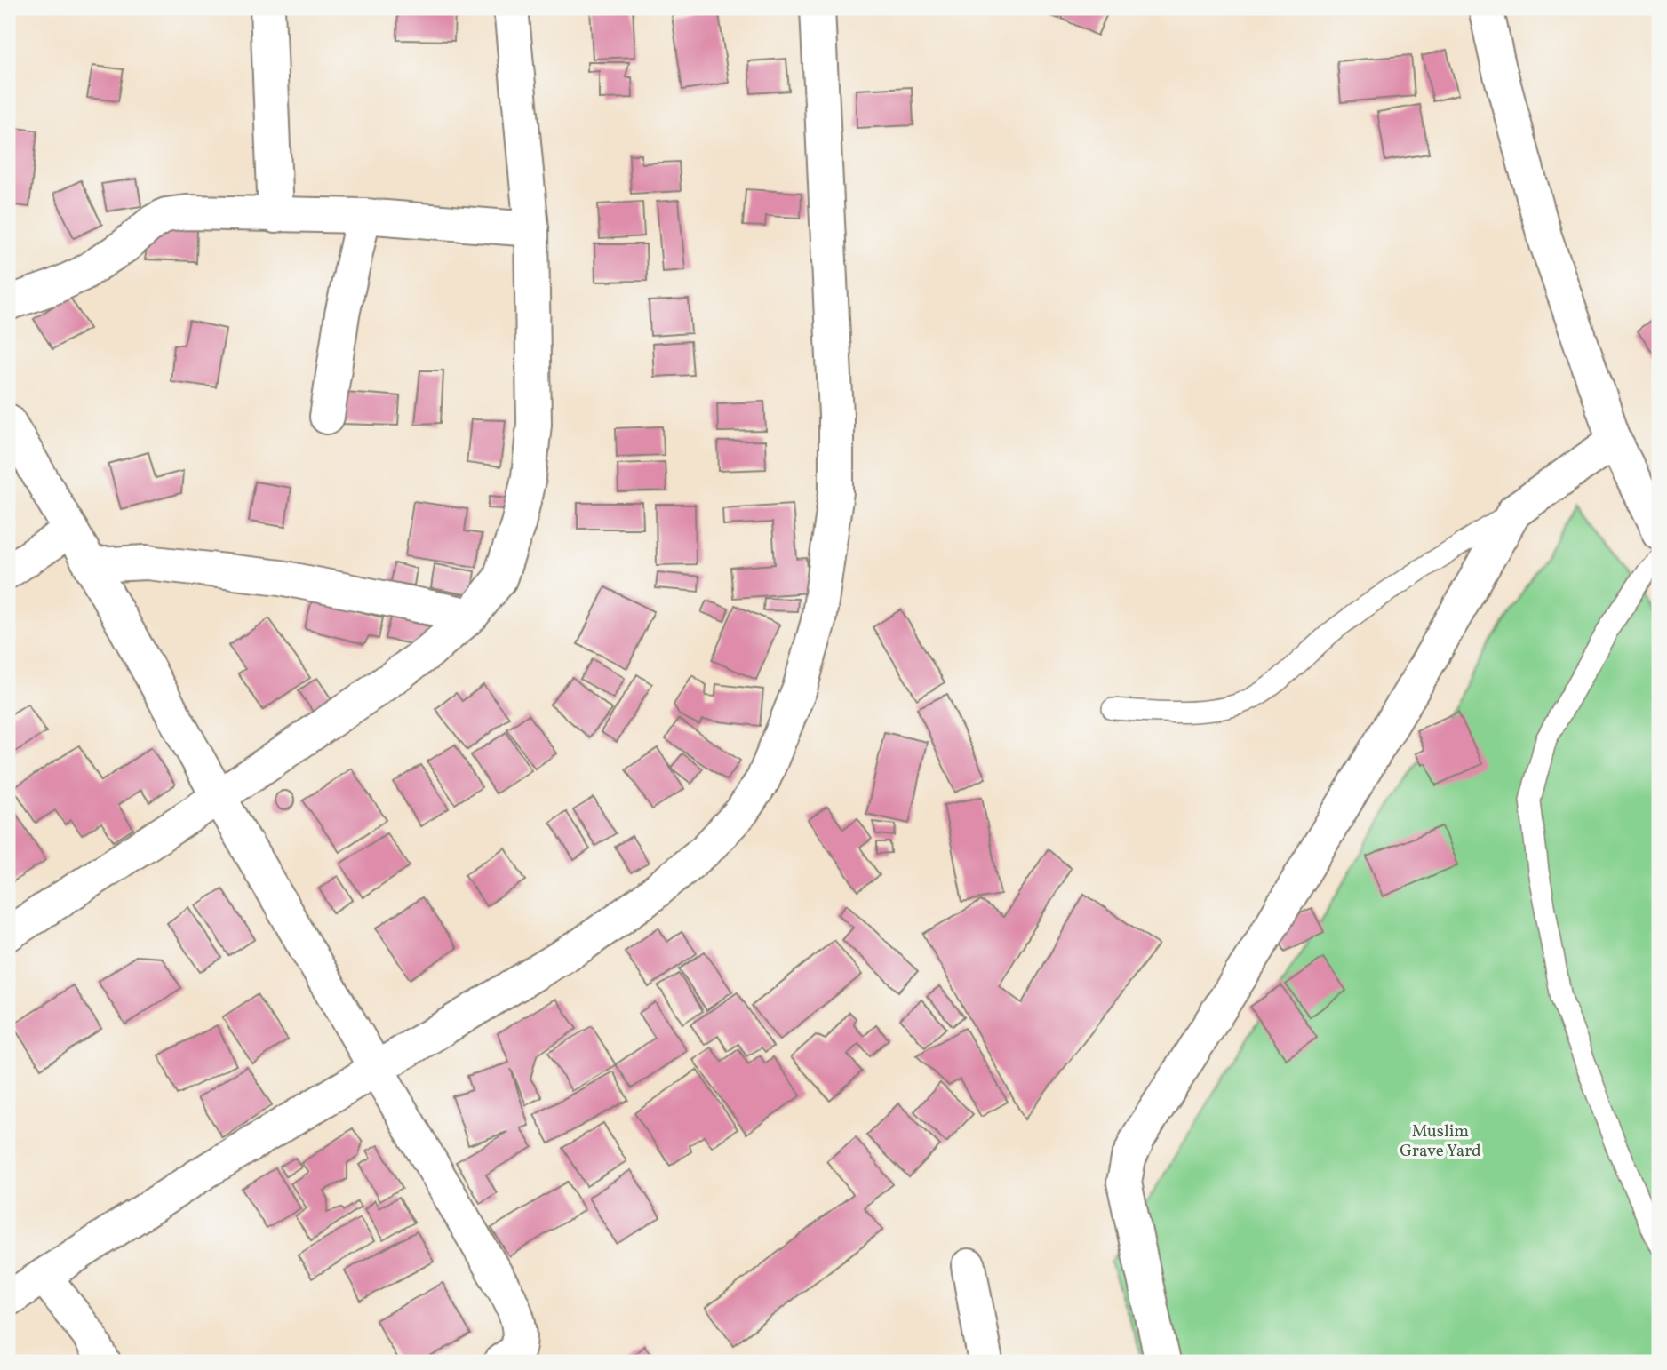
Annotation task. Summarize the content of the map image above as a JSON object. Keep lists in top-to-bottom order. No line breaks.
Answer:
{"parks":["Muslim Grave Yard"]}
